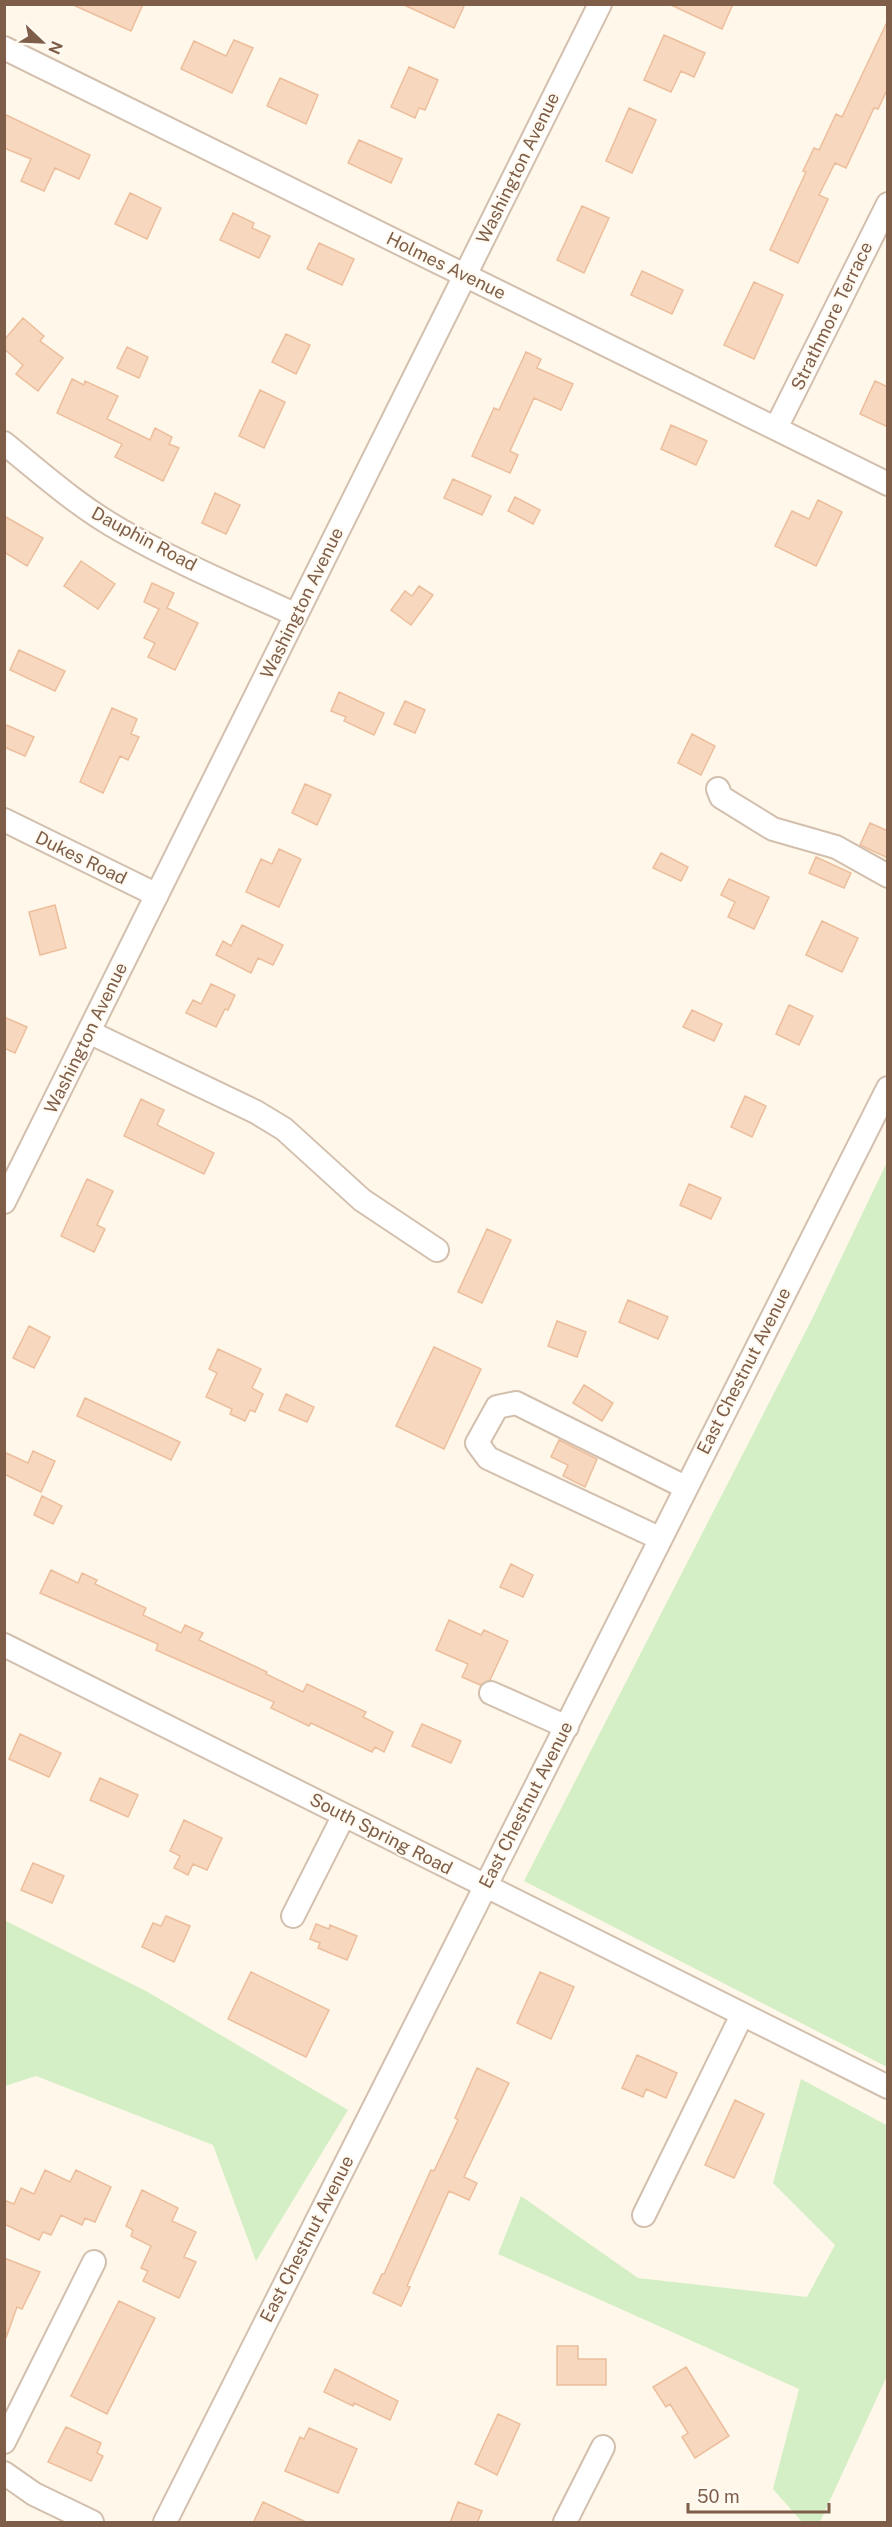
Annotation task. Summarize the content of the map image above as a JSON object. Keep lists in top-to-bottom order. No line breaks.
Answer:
{"streets":{"street":["Washington Avenue","Holmes Avenue","Strathmore Terrace","Dauphin Road","Dukes Road","East Chestnut Avenue","South Spring Road"]},"crossings":[["Washington Avenue","Holmes Avenue"],["Washington Avenue","Dauphin Road"],["Washington Avenue","Dukes Road"],["Holmes Avenue","Strathmore Terrace"],["East Chestnut Avenue","South Spring Road"]],"scale_bar":"50 m","north":"bottom right"}
